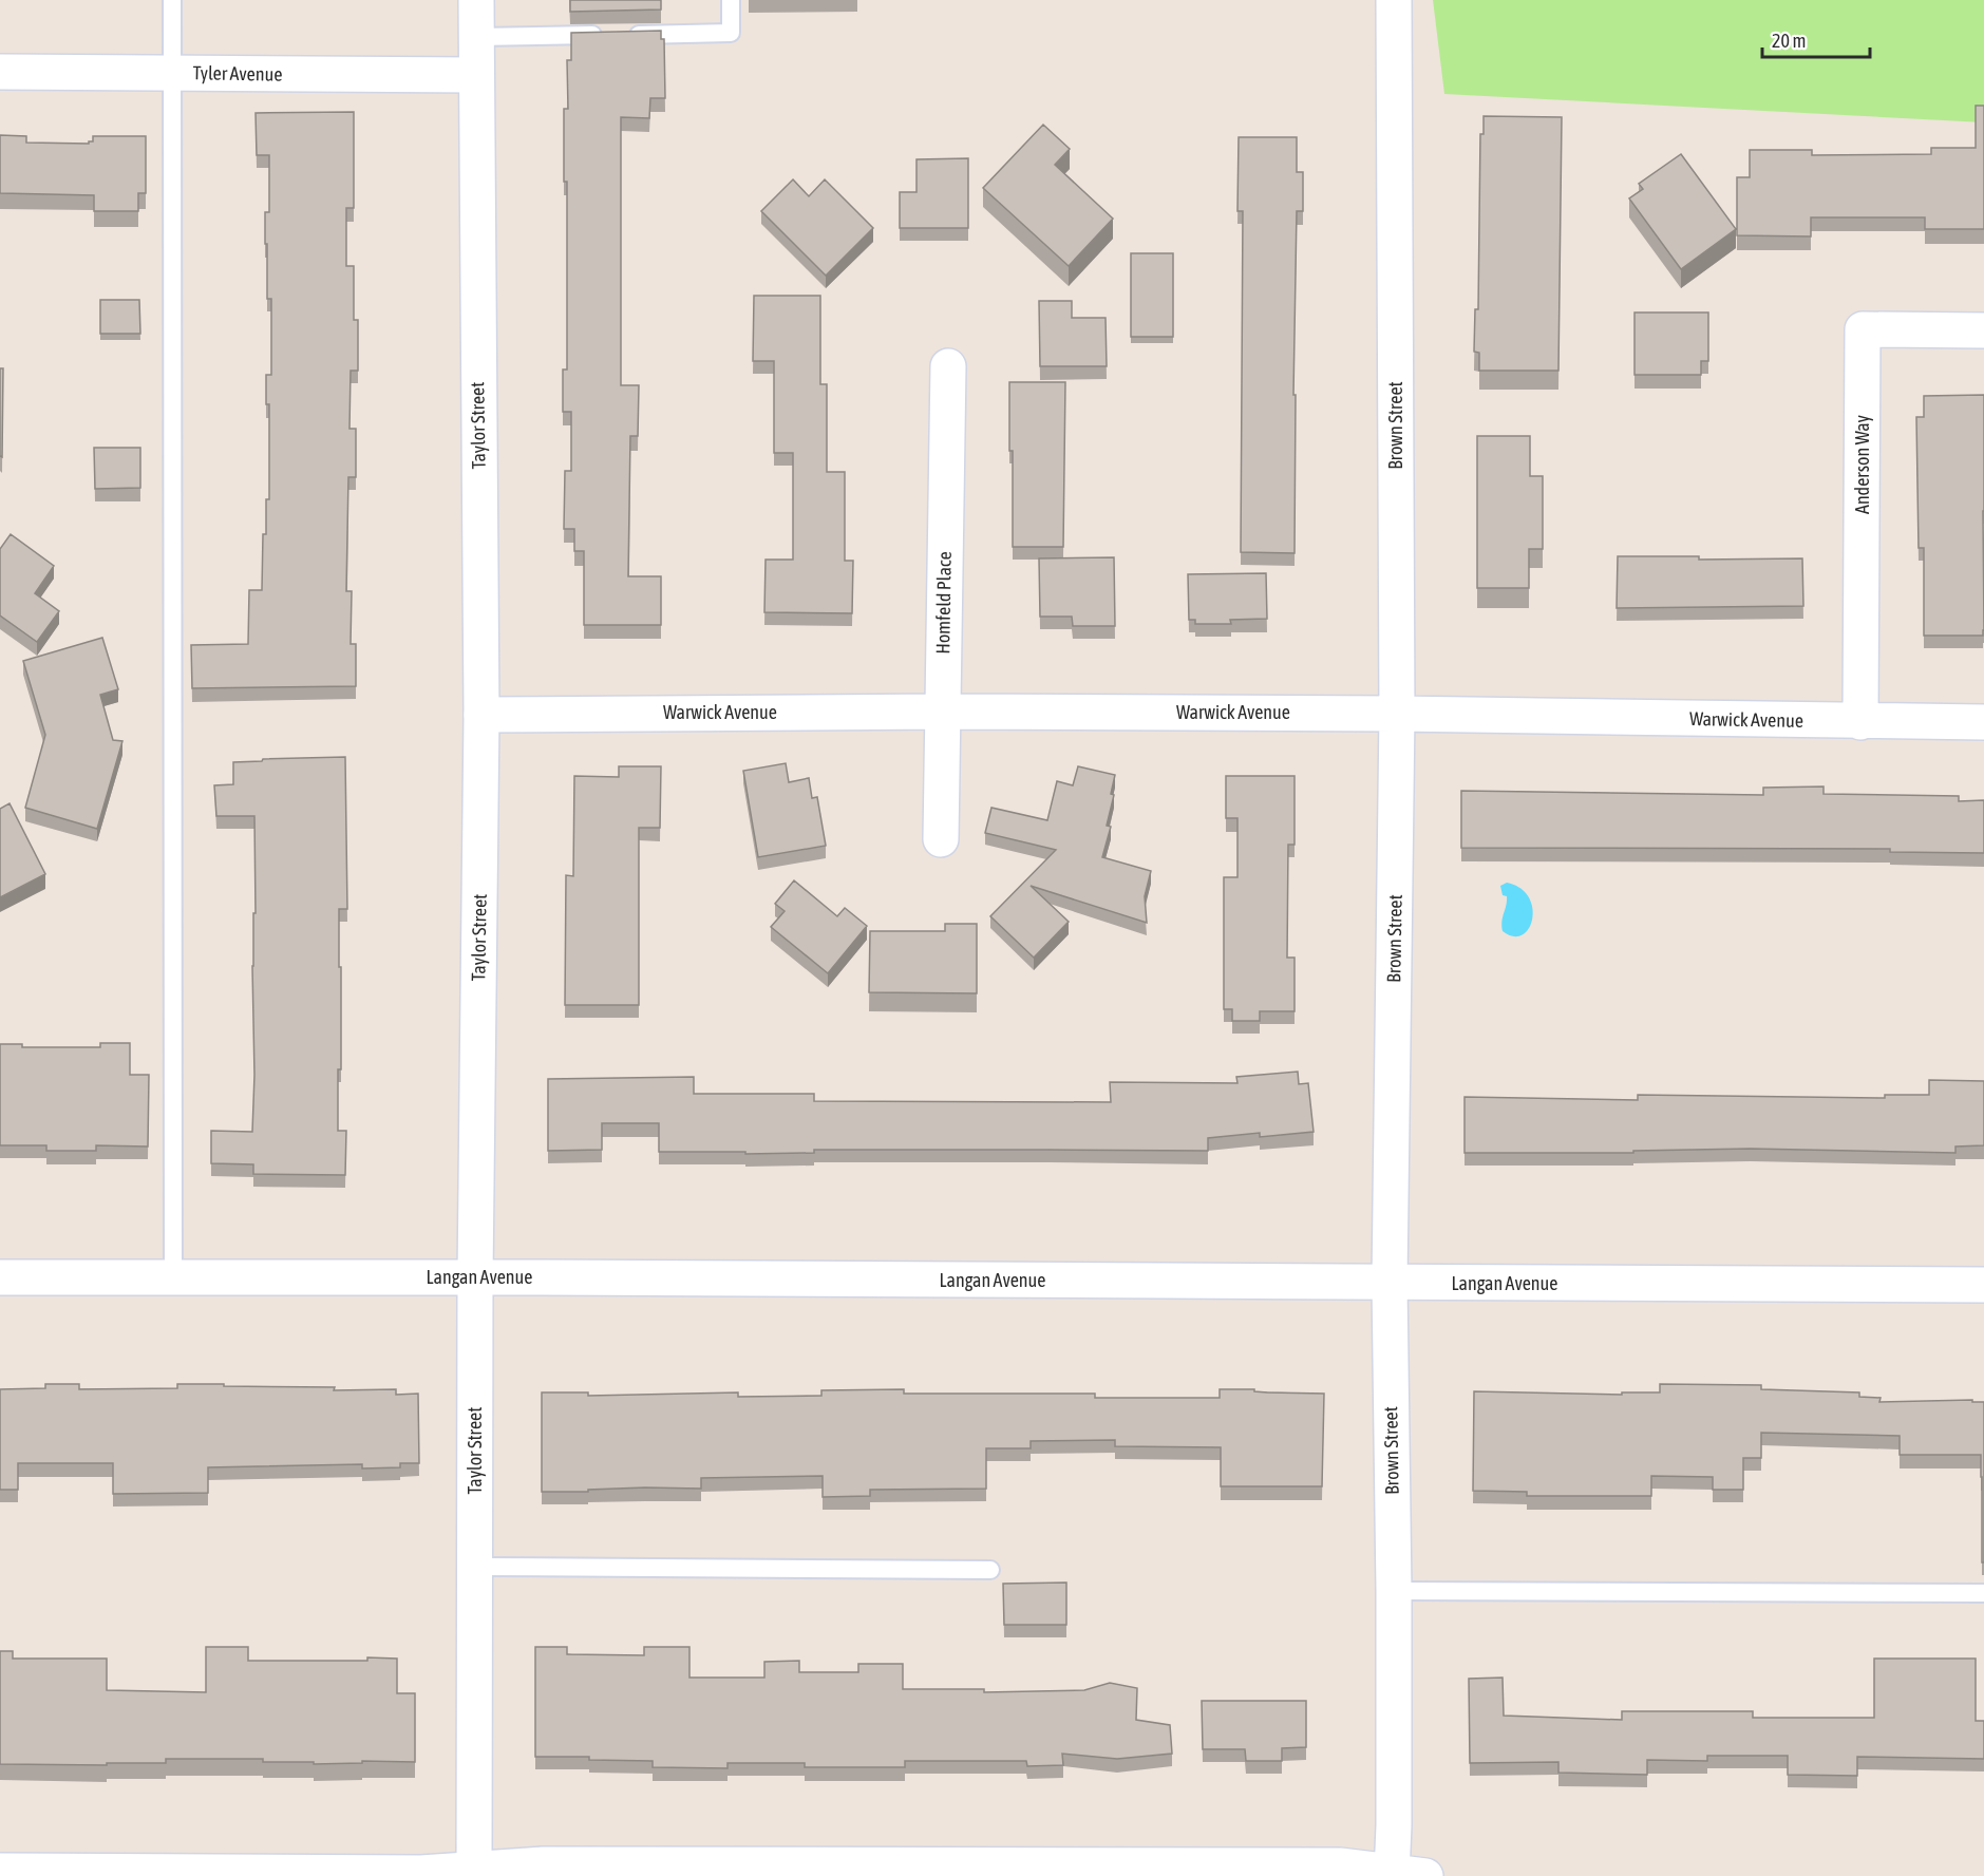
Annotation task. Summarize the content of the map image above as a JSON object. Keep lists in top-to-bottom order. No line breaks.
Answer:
{"streets":{"street":["Tyler Avenue","Taylor Street","Brown Street","Anderson Way","Homfeld Place","Warwick Avenue","Langan Avenue"]},"crossings":[["Tyler Avenue","Taylor Street"],["Taylor Street","Warwick Avenue"],["Taylor Street","Langan Avenue"],["Brown Street","Warwick Avenue"],["Brown Street","Langan Avenue"],["Anderson Way","Warwick Avenue"],["Homfeld Place","Warwick Avenue"]],"scale_bar":"20 m"}
